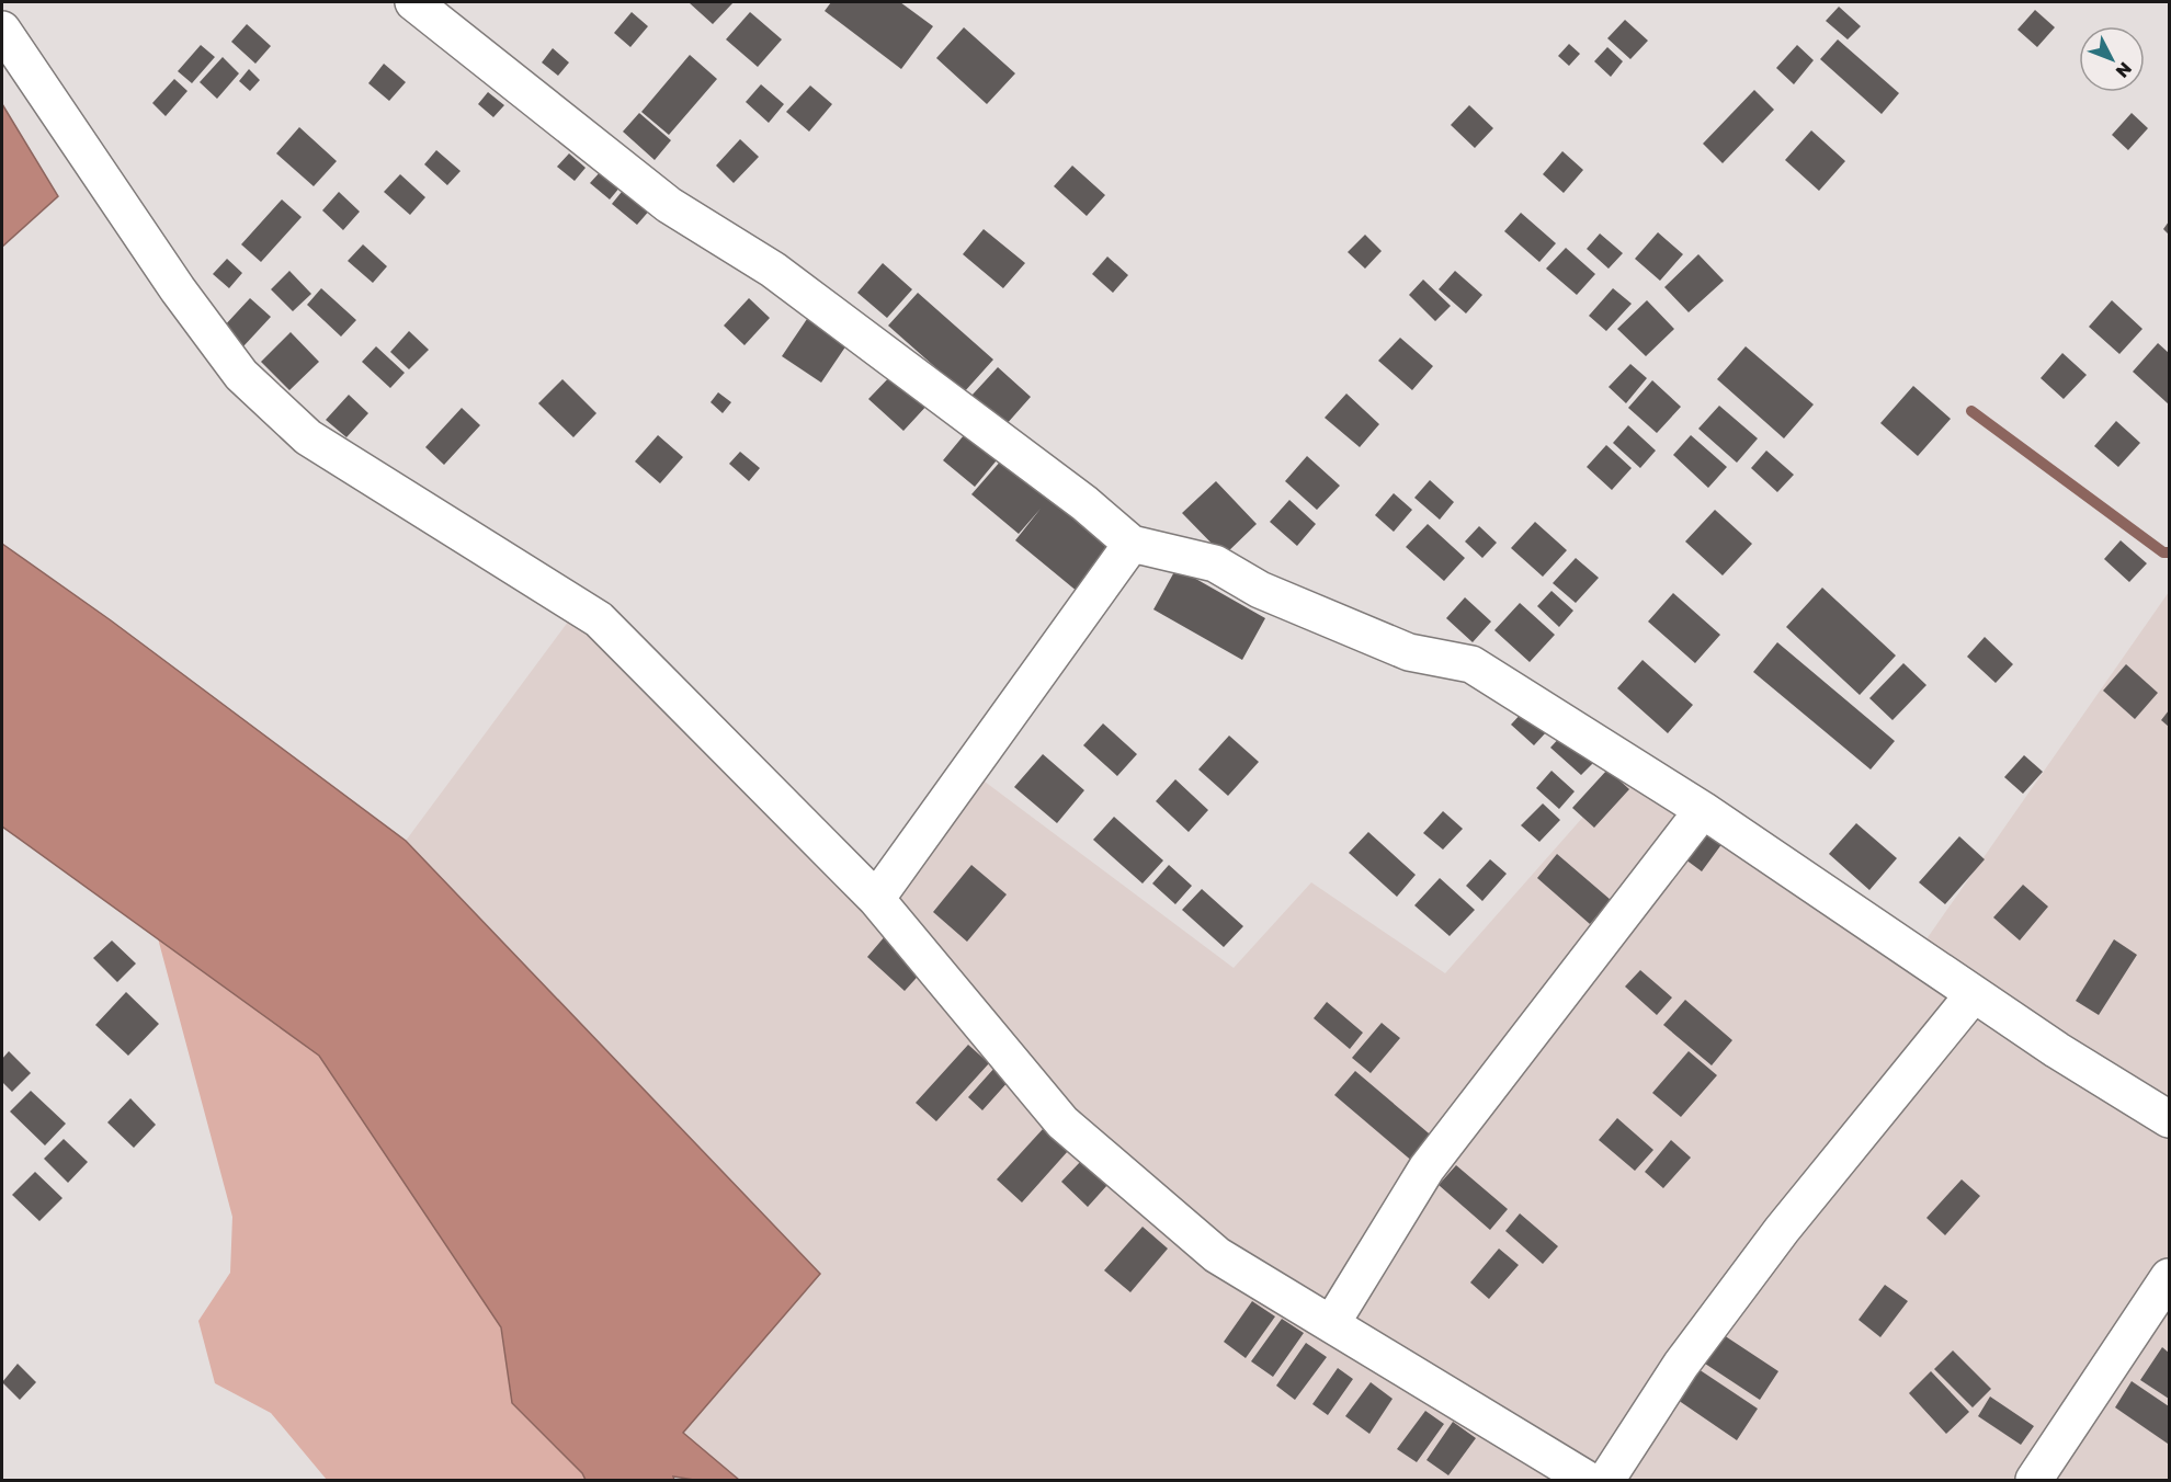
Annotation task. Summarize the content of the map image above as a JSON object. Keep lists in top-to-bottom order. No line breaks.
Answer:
{"north":"bottom right"}
